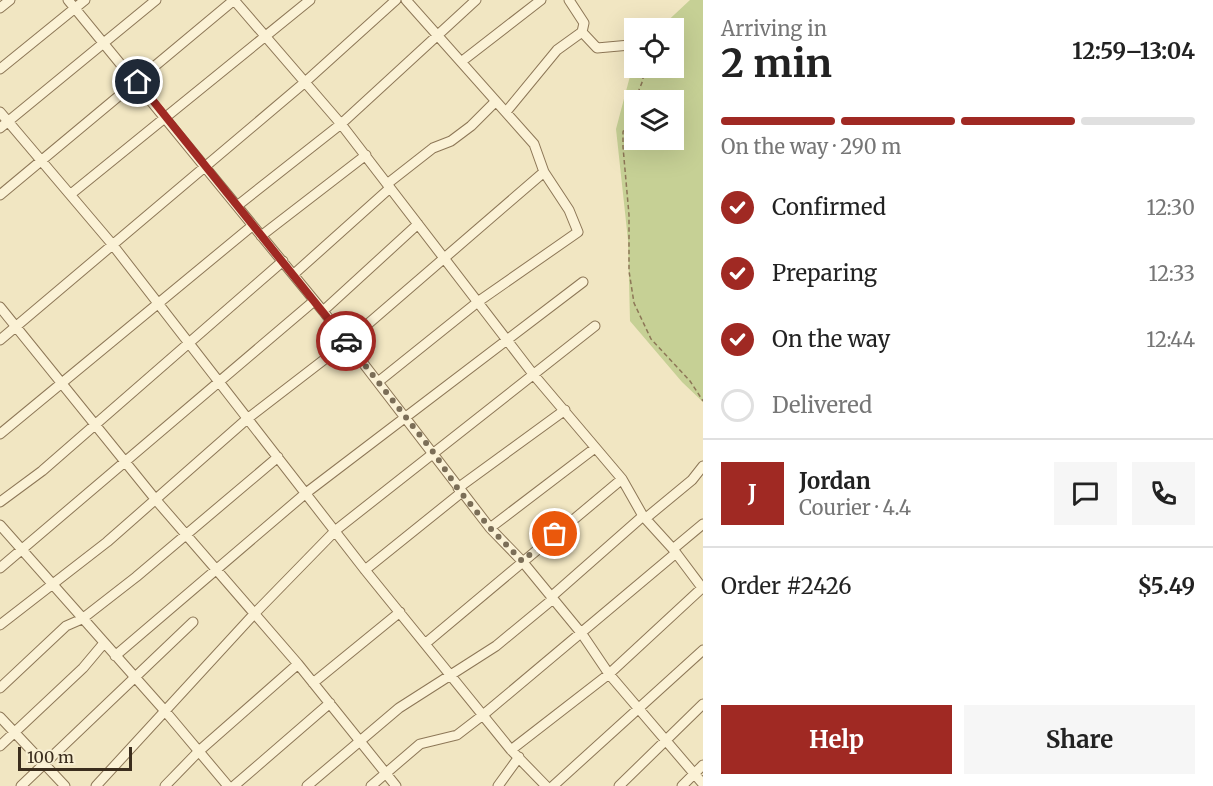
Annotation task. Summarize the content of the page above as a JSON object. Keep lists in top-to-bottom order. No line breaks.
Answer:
{"scale_bar":"100 m","page":{"heading":["2 min","Arriving in","12:59–13:04"],"panel":["Jordan","Courier · 4.4","Order #2426","$5.49"],"bar":"On the way · 290 m","list":[["Confirmed","12:30"],["Preparing","12:33"],["On the way","12:44"],"Delivered"],"round":"J","buttons":["Help","Share"],"scale":"100 m"}}
